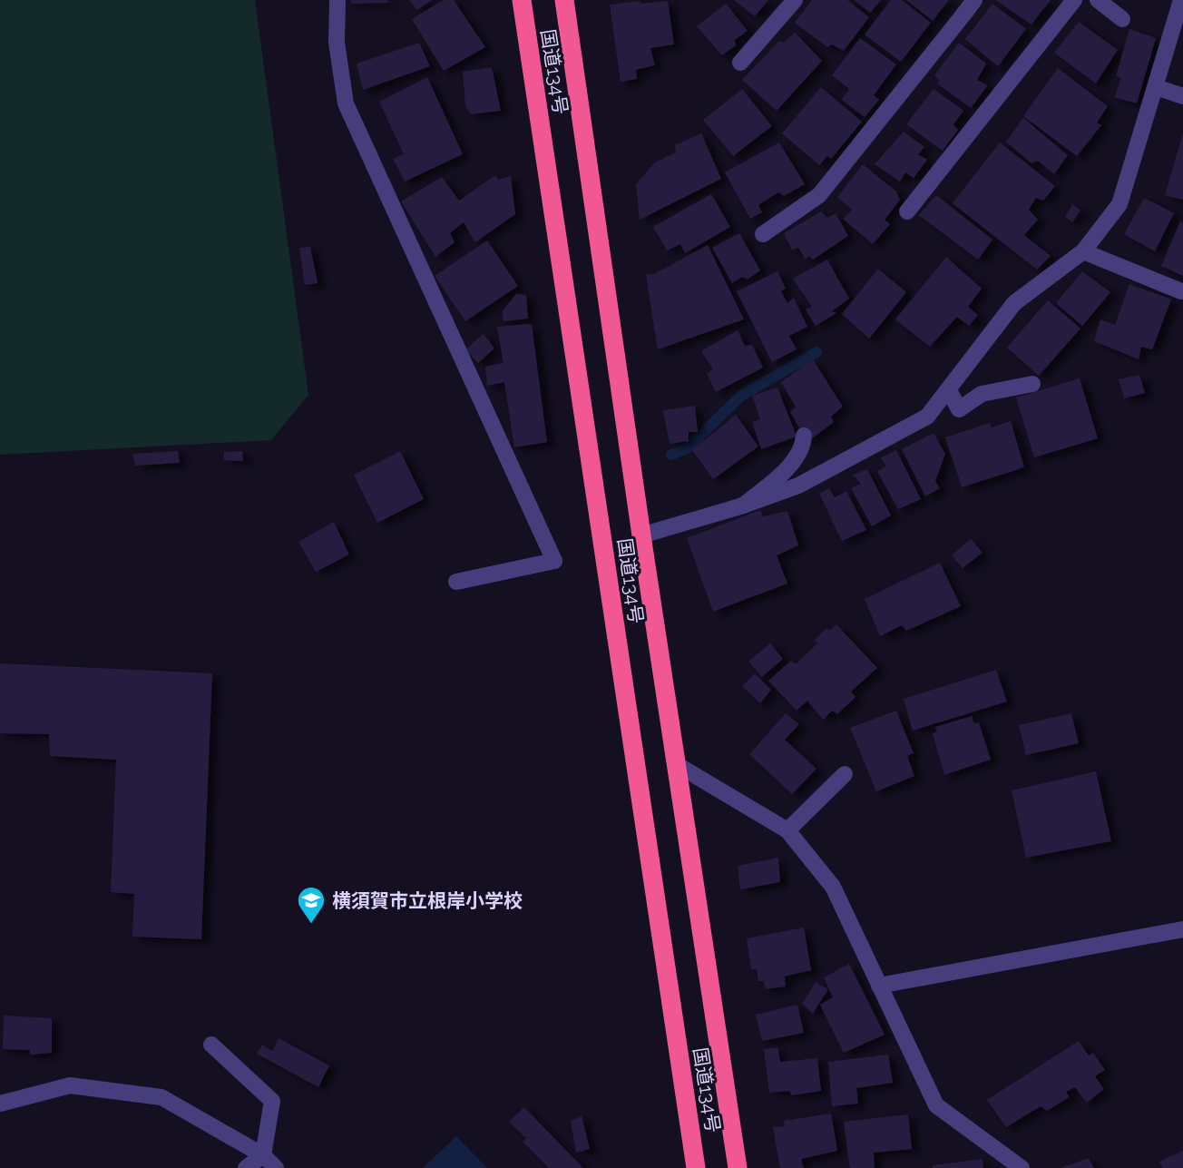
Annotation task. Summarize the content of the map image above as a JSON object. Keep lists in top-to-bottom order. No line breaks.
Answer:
{"streets":{"highway":["国道134号"]},"places":{"school or university":["横須賀市立根岸小学校"]}}
